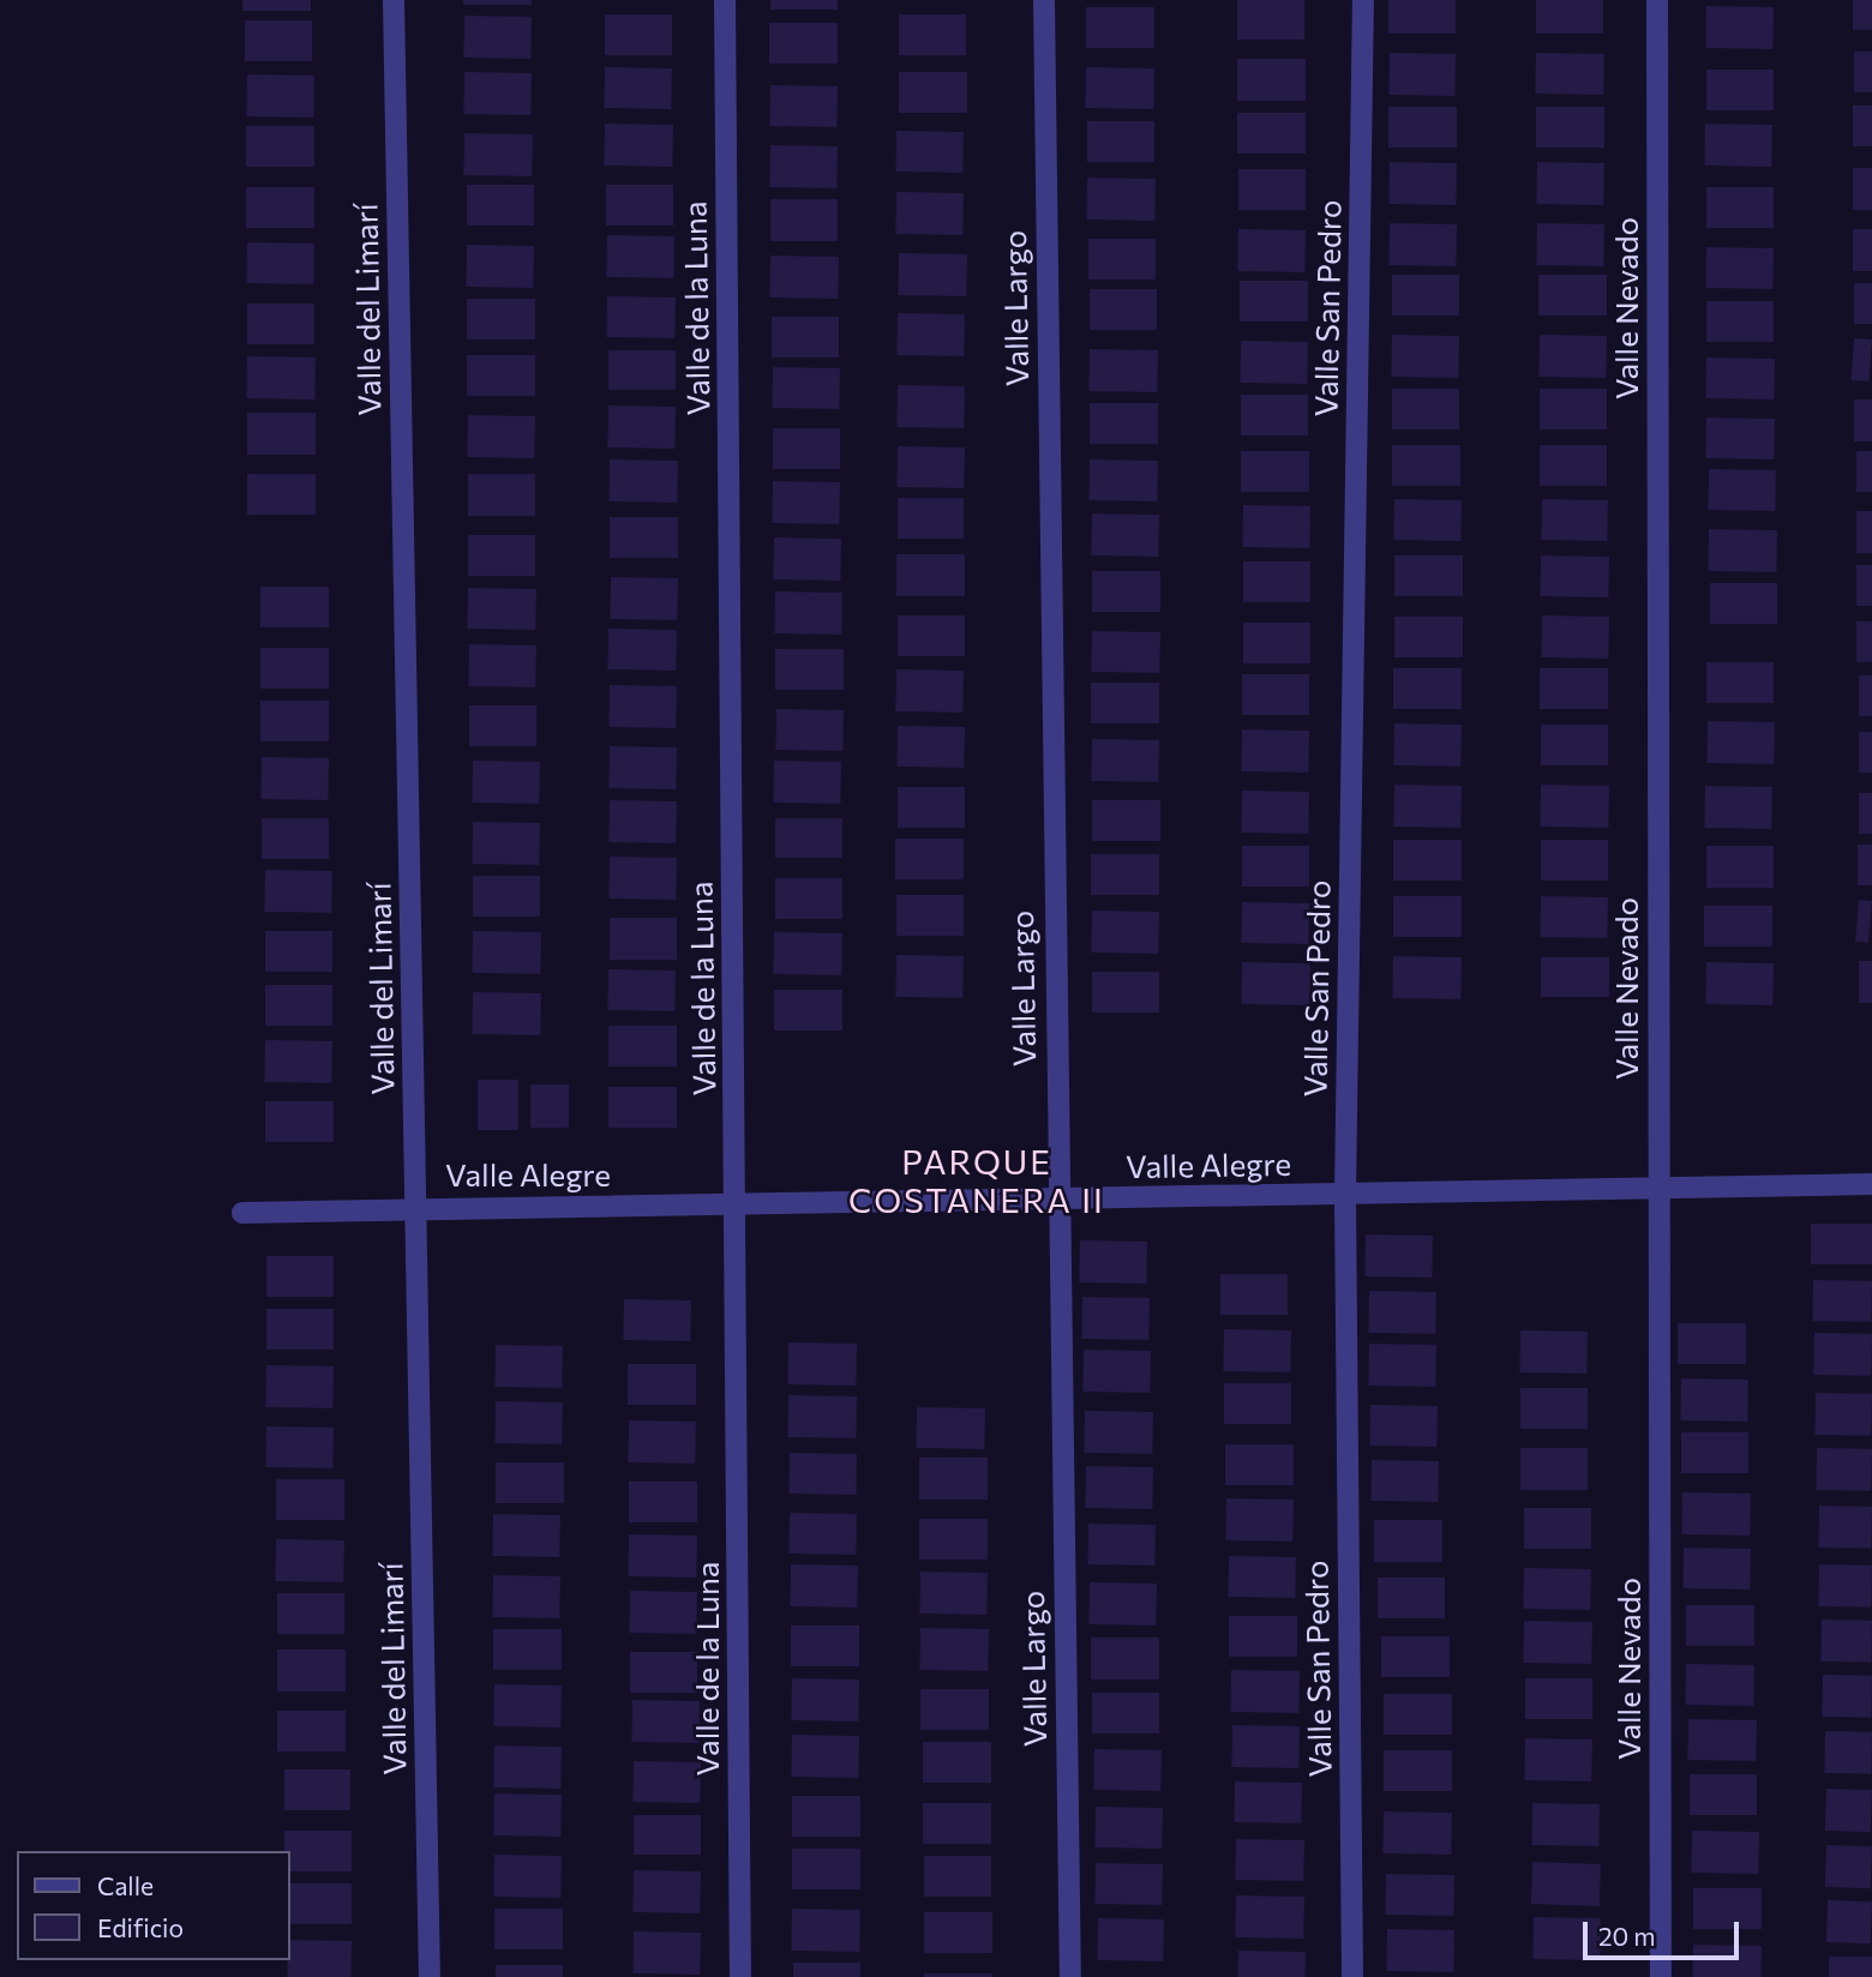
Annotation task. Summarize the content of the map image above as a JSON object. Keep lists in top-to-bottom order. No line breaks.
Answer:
{"streets":{"street":["Valle de la Luna","Valle Largo","Valle San Pedro","Valle Nevado","Valle del Limarí","Valle Alegre"]},"crossings":[["Valle de la Luna","Valle Alegre"],["Valle Largo","Valle Alegre"],["Valle San Pedro","Valle Alegre"],["Valle Nevado","Valle Alegre"],["Valle del Limarí","Valle Alegre"]],"districts":["PARQUE COSTANERA II"],"legend":["Calle","Edificio"],"scale_bar":"20 m"}
